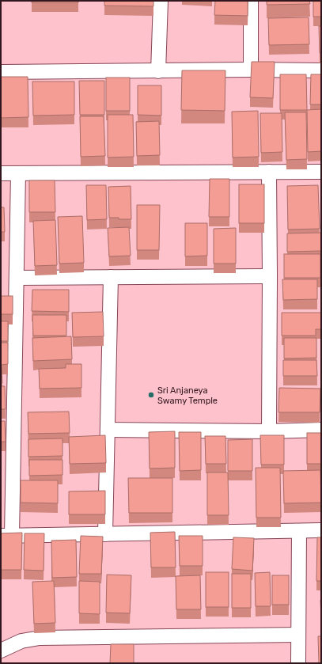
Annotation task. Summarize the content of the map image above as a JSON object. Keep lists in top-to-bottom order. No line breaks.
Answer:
{"places":["Sri Anjaneya Swamy Temple"]}
